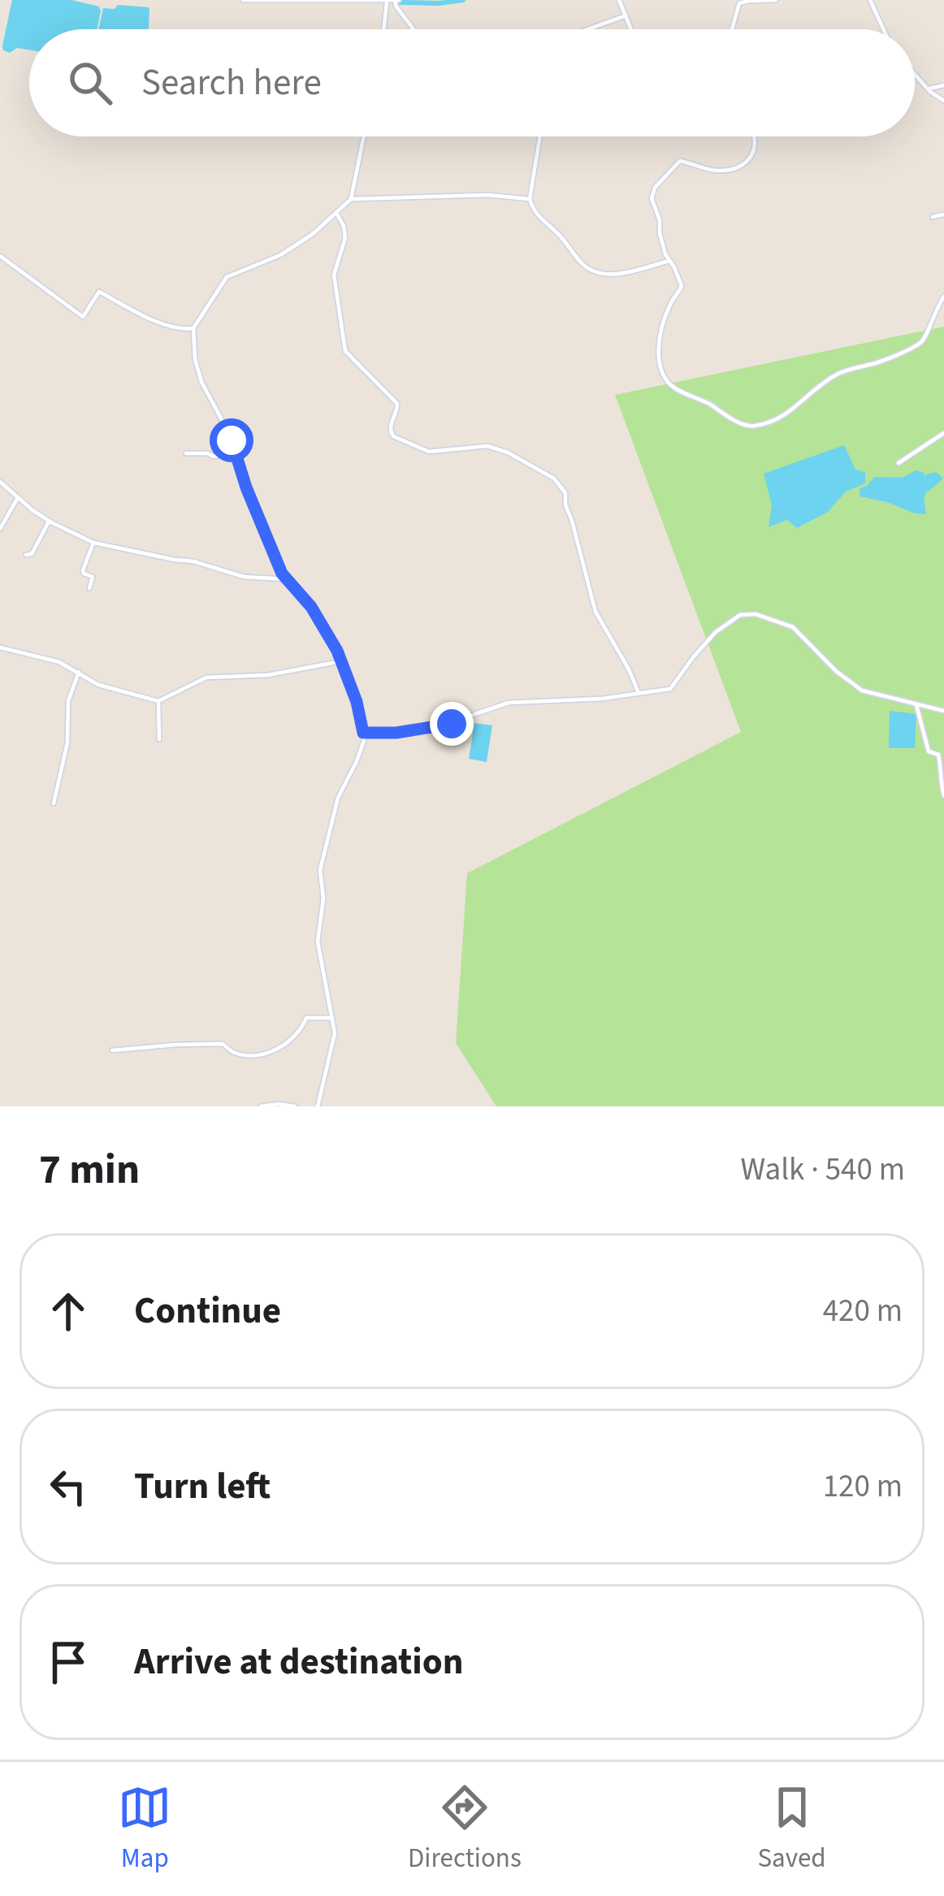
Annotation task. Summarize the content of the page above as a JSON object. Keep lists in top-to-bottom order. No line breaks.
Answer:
{"page":{"search":"Search here","heading":["7 min","Walk · 540 m"],"list":[["Continue","420 m"],["Turn left","120 m"],"Arrive at destination"],"nav":["Map","Directions","Saved"]}}
